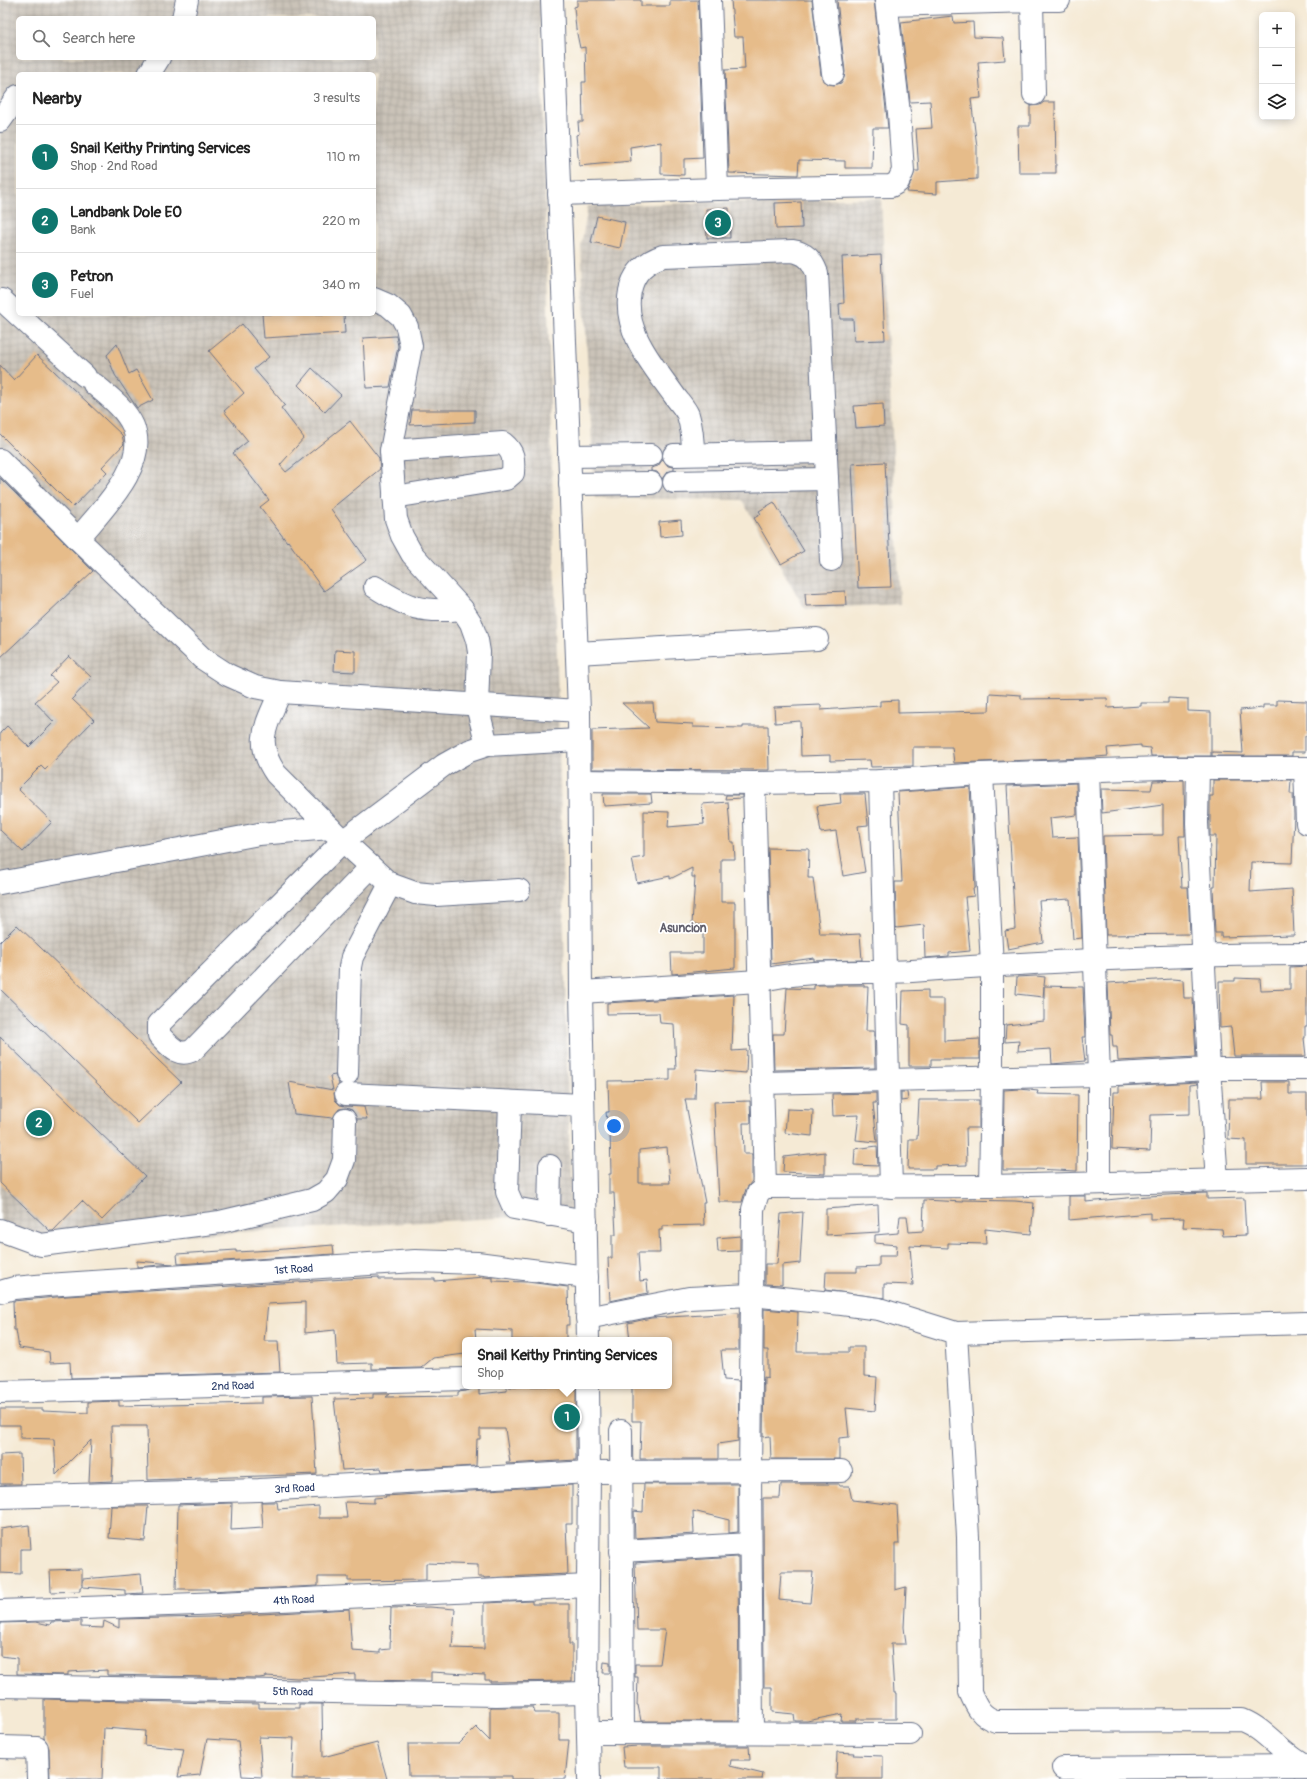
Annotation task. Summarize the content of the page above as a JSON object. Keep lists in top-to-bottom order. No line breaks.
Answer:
{"streets":{"street":["1st Road","2nd Road","3rd Road","4th Road","5th Road"]},"districts":["Asuncion"],"page":{"map_buttons":["+","−"],"search":"Search here","heading":["Nearby","3 results"],"list":[{"mark":"1","name":"Snail Keithy Printing Services","note":"Shop · 2nd Road","value":"110 m"},{"mark":"2","name":"Landbank Dole EO","note":"Bank","value":"220 m"},{"mark":"3","name":"Petron","note":"Fuel","value":"340 m"}],"pins":["3","2","1"],"popup":["Snail Keithy Printing Services","Shop"]}}
